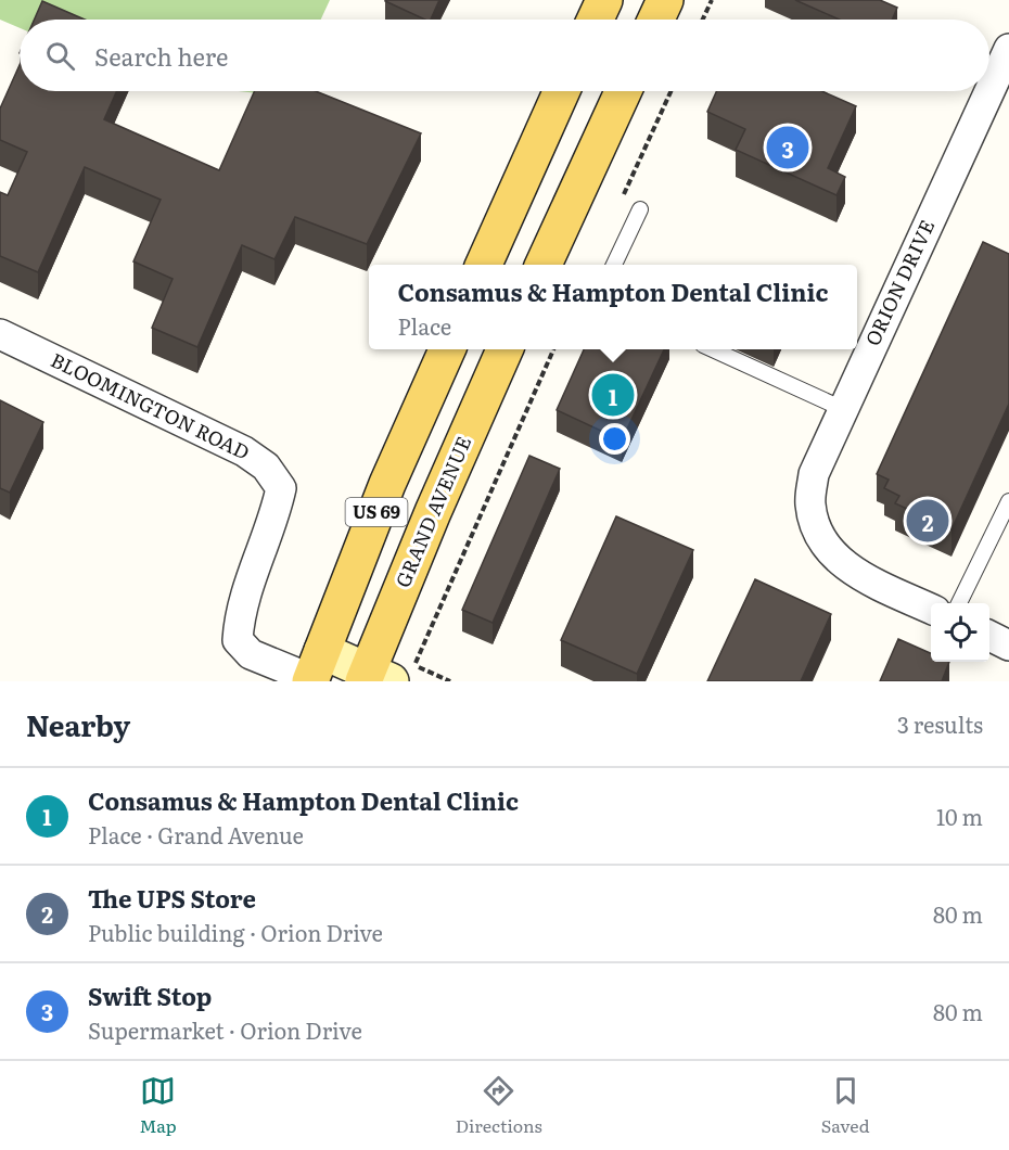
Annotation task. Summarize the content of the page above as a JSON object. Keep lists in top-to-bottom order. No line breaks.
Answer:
{"streets":{"main road":["US 69","GRAND AVENUE"],"street":["ORION DRIVE","BLOOMINGTON ROAD"]},"crossings":[["BLOOMINGTON ROAD","US 69"],["BLOOMINGTON ROAD","GRAND AVENUE"]],"page":{"search":"Search here","pins":["3","1","2"],"popup":["Consamus & Hampton Dental Clinic","Place"],"heading":["Nearby","3 results"],"list":[{"mark":"1","name":"Consamus & Hampton Dental Clinic","note":"Place · Grand Avenue","value":"10 m"},{"mark":"2","name":"The UPS Store","note":"Public building · Orion Drive","value":"80 m"},{"mark":"3","name":"Swift Stop","note":"Supermarket · Orion Drive","value":"80 m"}],"nav":["Map","Directions","Saved"]}}
